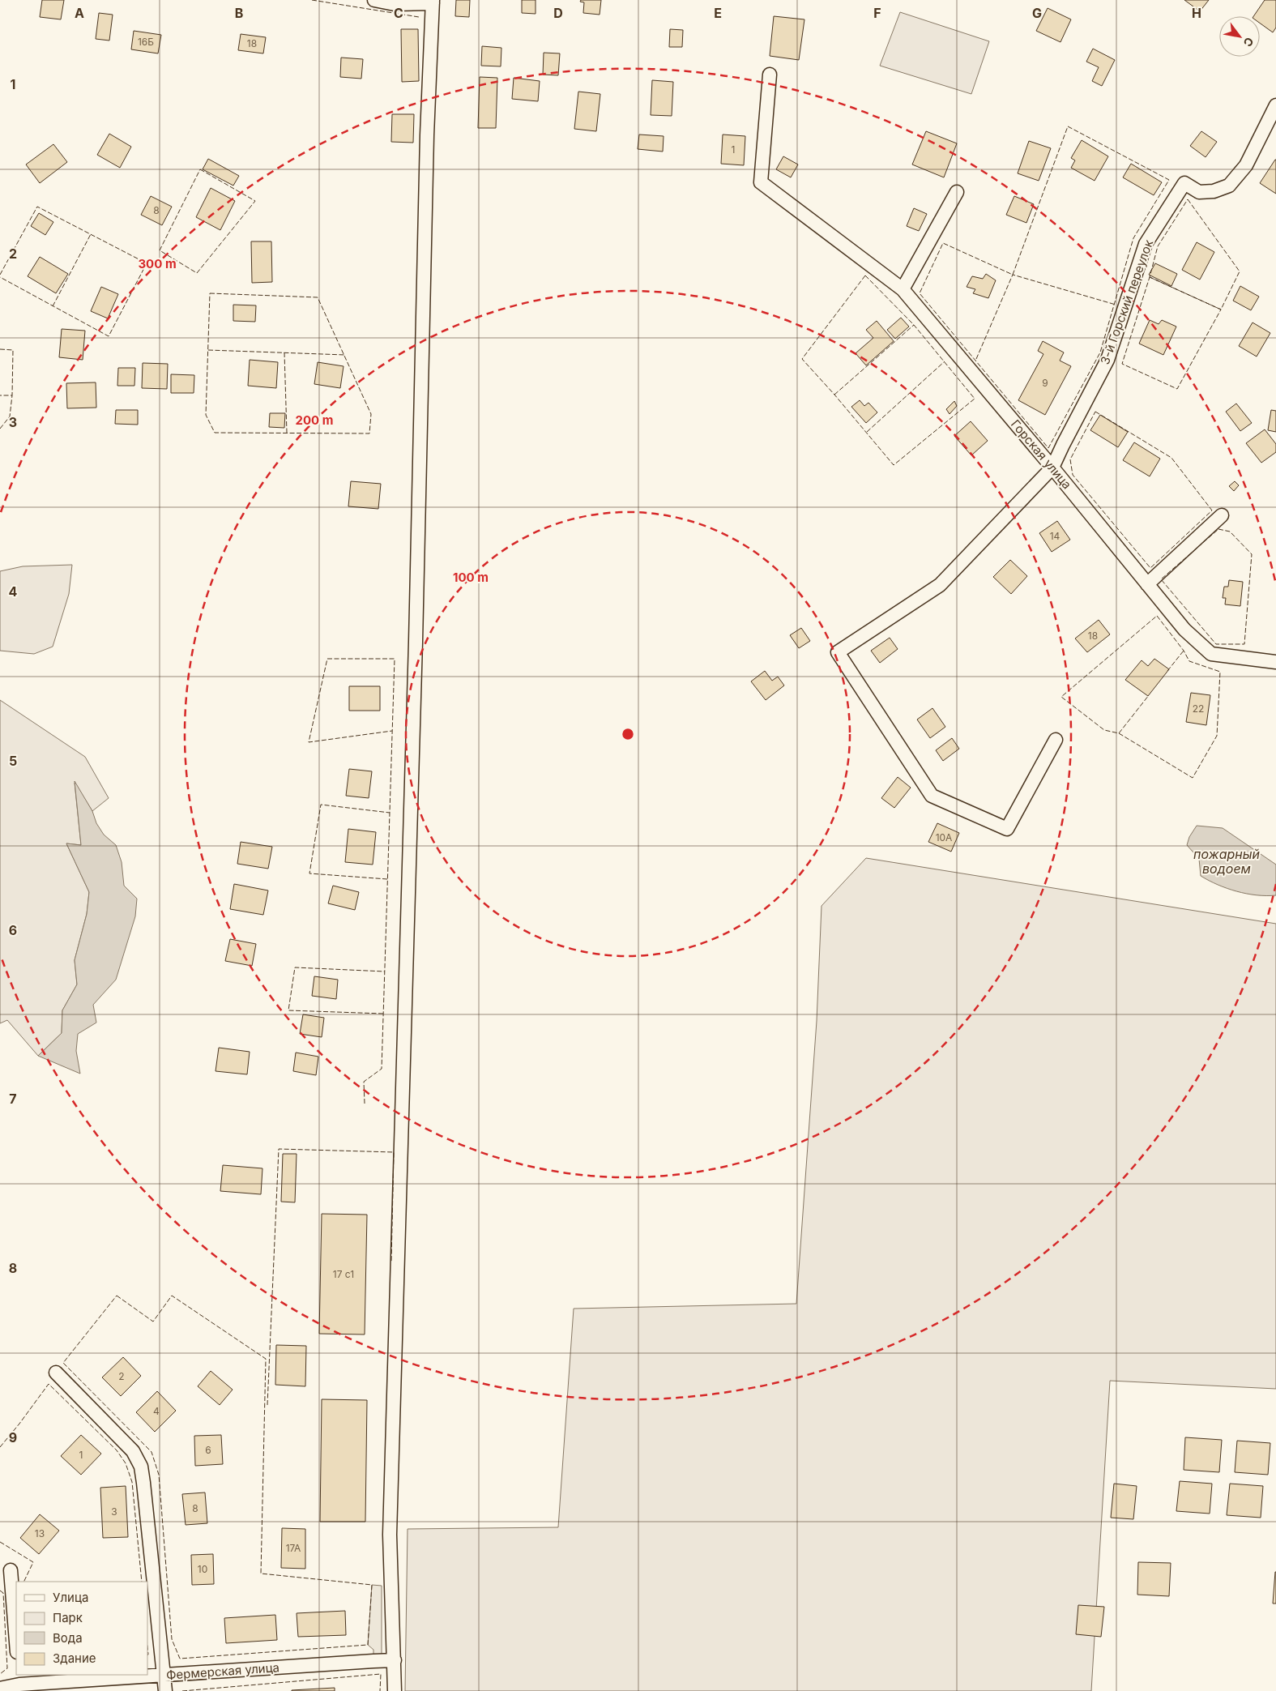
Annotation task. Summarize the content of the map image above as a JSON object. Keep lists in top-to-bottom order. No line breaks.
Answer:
{"streets":{"street":["3-й Горский переулок","Горская улица","Фермерская улица"]},"crossings":[["3-й Горский переулок","Горская улица"]],"water":["пожарный водоем"],"house_numbers":["16Б","18","1","8","9","14","18","22","10А","17 с1","2","4","6","1","8","3","13","17А","10"],"legend":["Улица","Парк","Вода","Здание"],"north":"bottom right","grid":{"columns":["A","B","C","D","E","F","G","H"],"rows":["1","2","3","4","5","6","7","8","9"]},"rings":["300 m","200 m","100 m"]}
